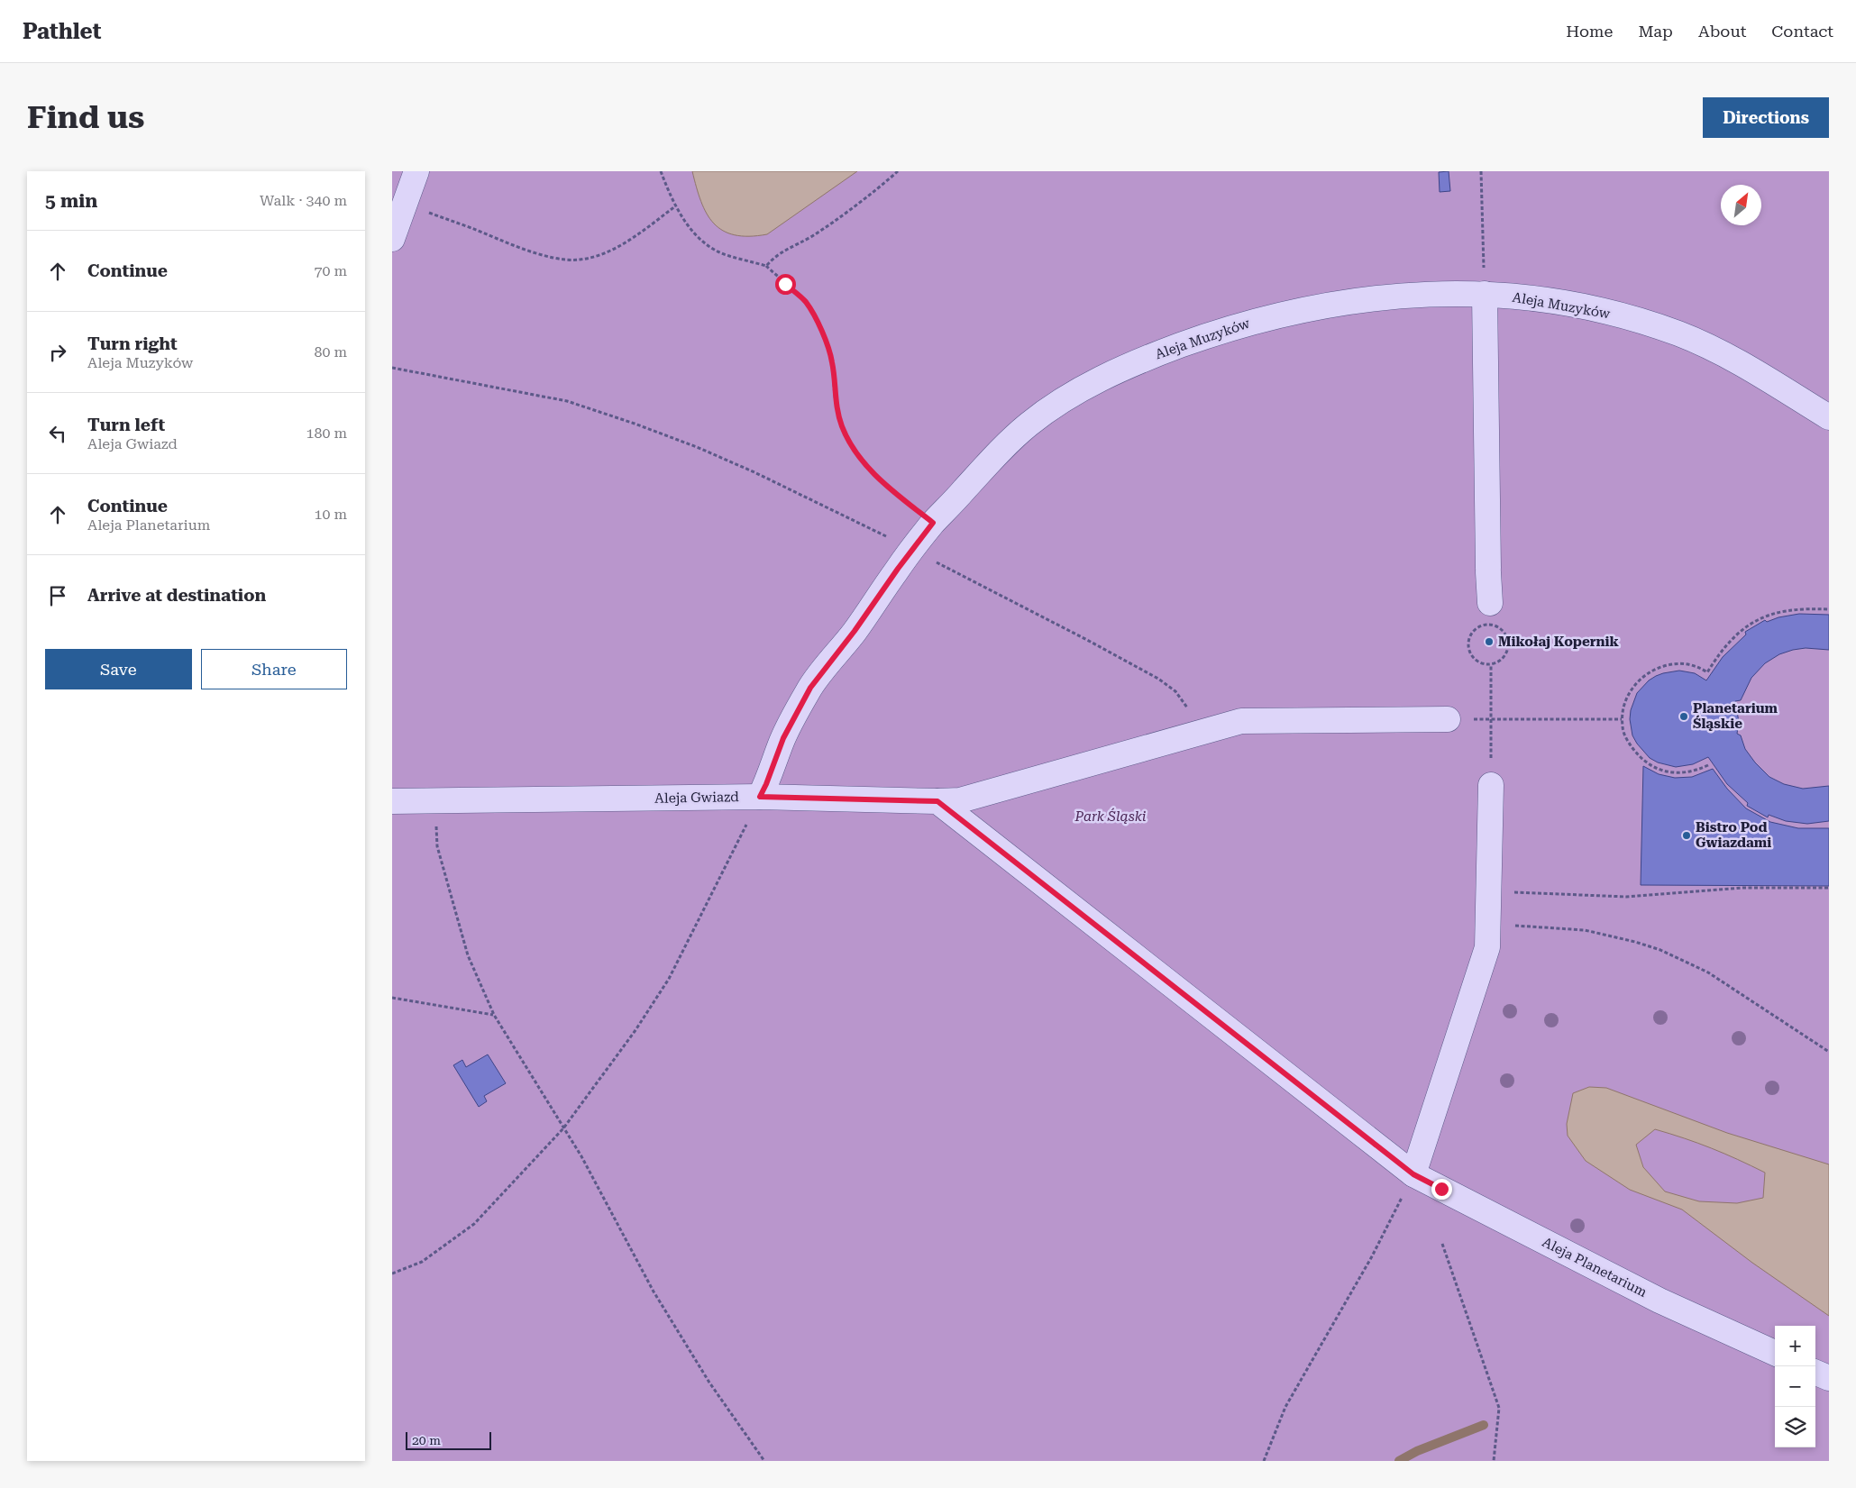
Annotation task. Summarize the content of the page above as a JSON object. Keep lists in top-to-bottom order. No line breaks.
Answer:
{"streets":{"street":["Aleja Muzyków","Aleja Gwiazd","Aleja Planetarium"]},"crossings":[["Aleja Muzyków","Aleja Gwiazd"]],"parks":["Park Śląski"],"places":["Mikołaj Kopernik","Planetarium Śląskie","Bistro Pod Gwiazdami"],"scale_bar":"20 m","north":"top right","page":{"header":"Pathlet","nav":["Home","Map","About","Contact"],"buttons":["Directions",["Save","Share"]],"title":"Find us","heading":["5 min","Walk · 340 m"],"list":[["Continue","70 m"],["Turn right","Aleja Muzyków","80 m"],["Turn left","Aleja Gwiazd","180 m"],["Continue","Aleja Planetarium","10 m"],"Arrive at destination"],"map_buttons":["+","−"],"scale":"20 m"}}
